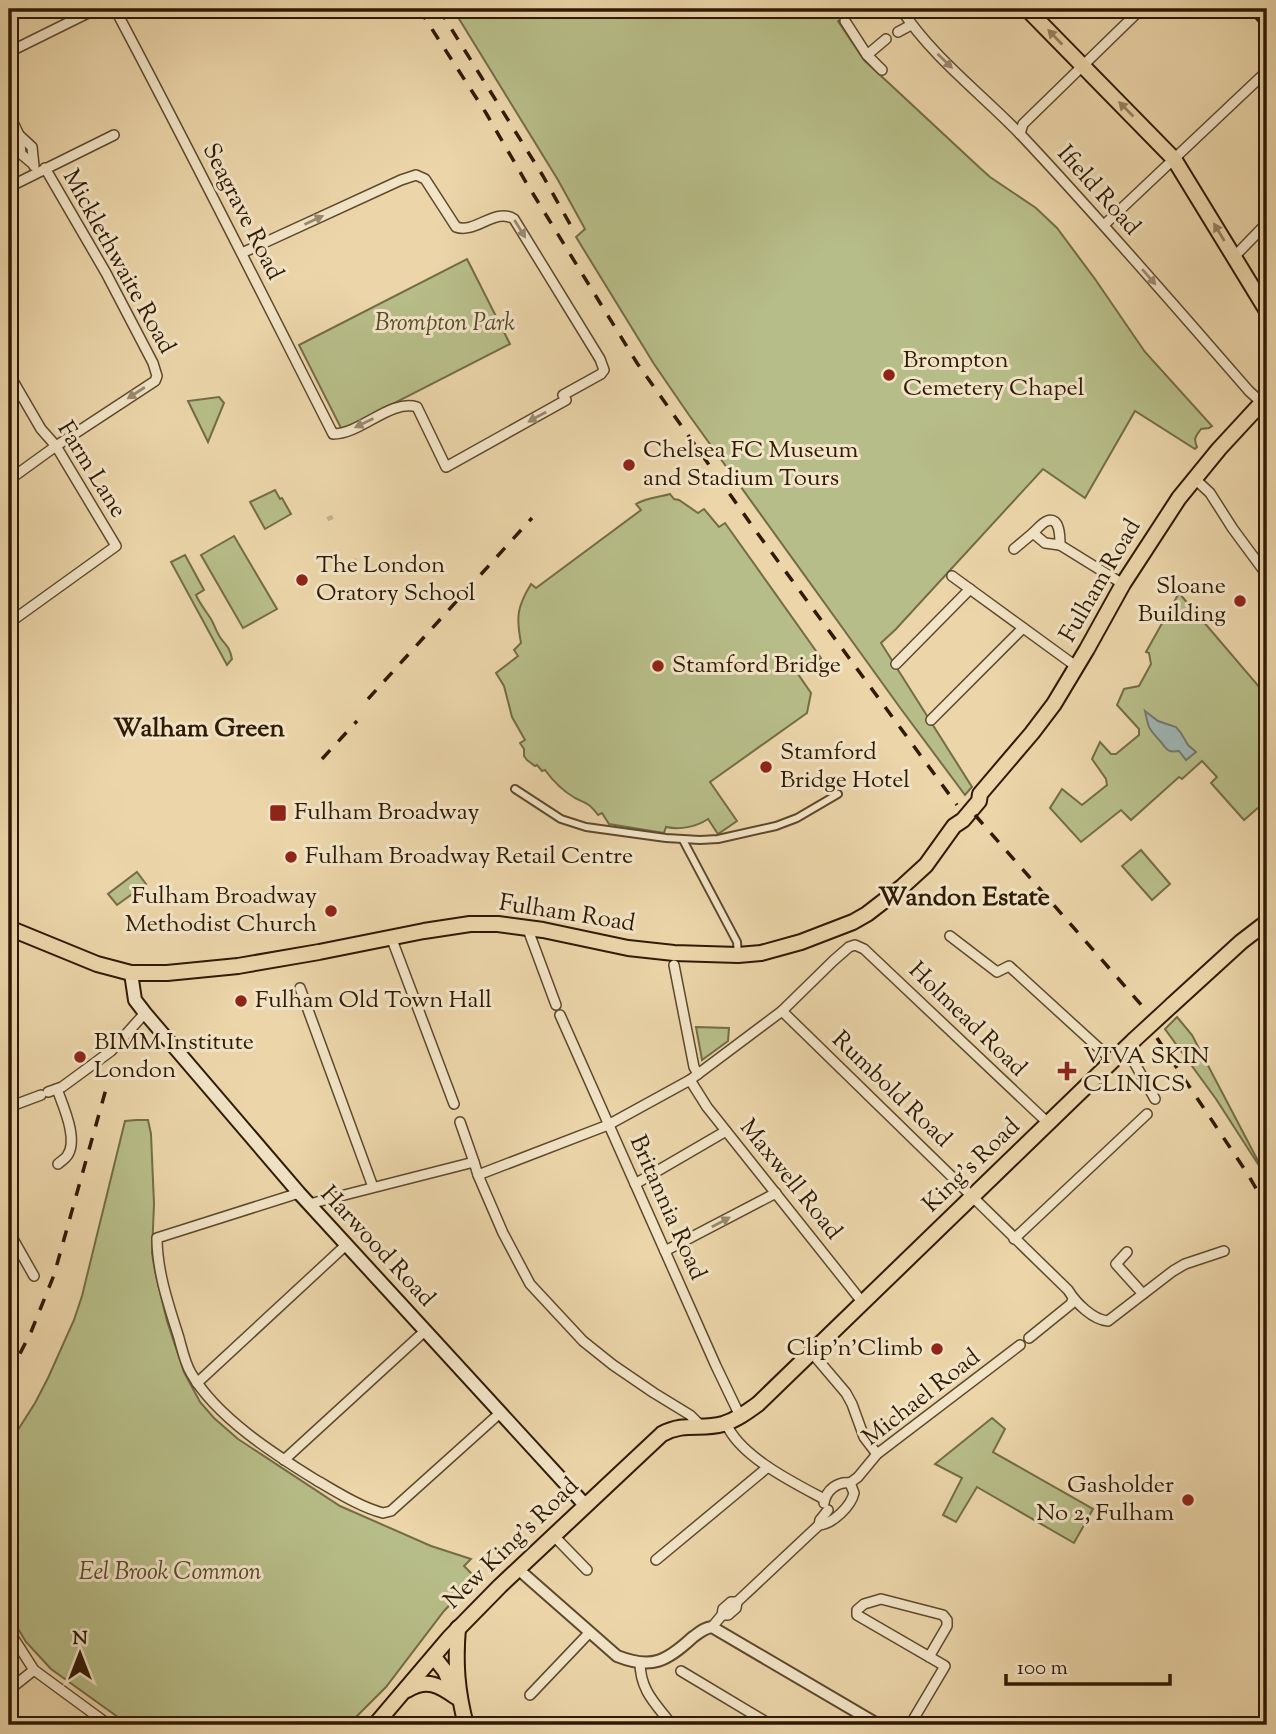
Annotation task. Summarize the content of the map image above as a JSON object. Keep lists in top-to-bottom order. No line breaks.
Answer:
{"streets":{"main road":["Fulham Road","King's Road","Harwood Road","New King's Road"],"street":["Ifield Road","Seagrave Road","Micklethwaite Road","Farm Lane","Holmead Road","Rumbold Road","Maxwell Road","Britannia Road","Michael Road"]},"crossings":[["Ifield Road","Fulham Road"],["Micklethwaite Road","Farm Lane"],["Fulham Road","Britannia Road"],["Holmead Road","Rumbold Road"],["Holmead Road","King's Road"],["Rumbold Road","King's Road"],["King's Road","Maxwell Road"],["King's Road","Britannia Road"],["King's Road","New King's Road"],["Harwood Road","New King's Road"]],"one_way":["Ifield Road"],"districts":["Walham Green","Wandon Estate"],"parks":["Brompton Park","Eel Brook Common"],"places":{"other":["Brompton Cemetery Chapel","Chelsea FC Museum and Stadium Tours","The London Oratory School","Sloane Building","Stamford Bridge","Stamford Bridge Hotel","Fulham Broadway Retail Centre","Fulham Broadway Methodist Church","Fulham Old Town Hall","BIMM Institute London","Clip'n'Climb","Gasholder No 2, Fulham"],"transit":["Fulham Broadway"],"health":["VIVA SKIN CLINICS"]},"scale_bar":"100 m","north":"top"}
